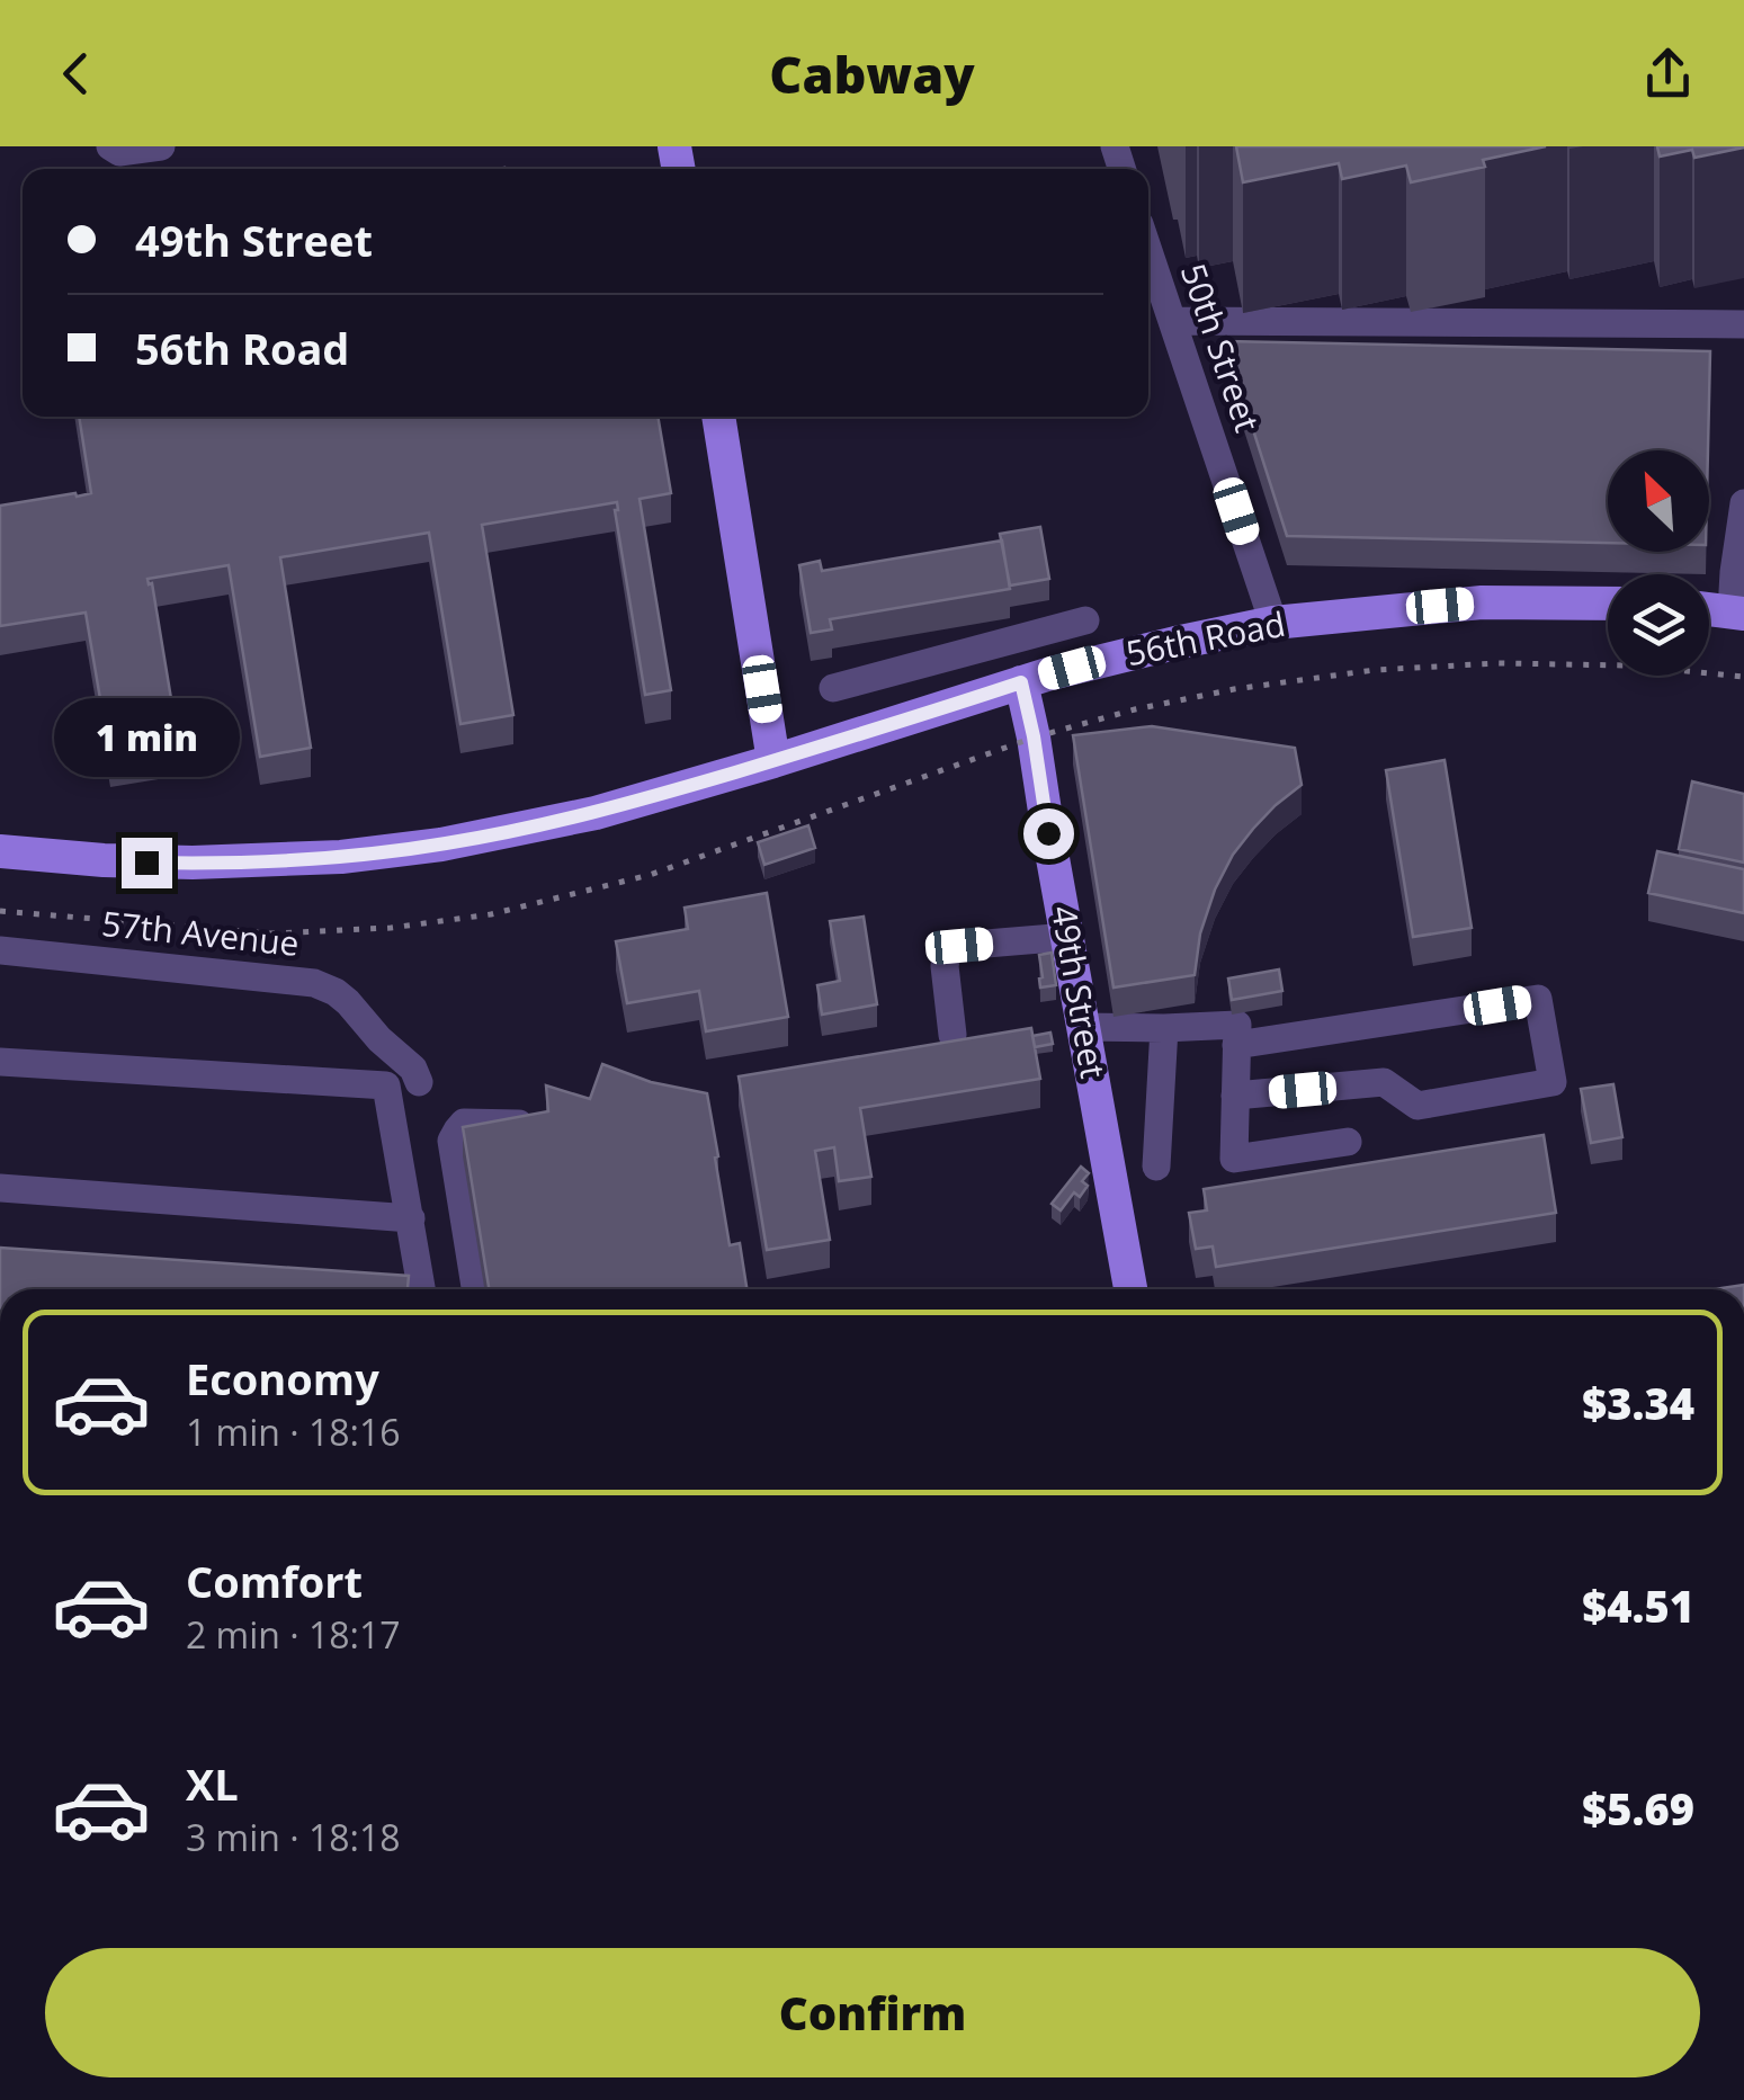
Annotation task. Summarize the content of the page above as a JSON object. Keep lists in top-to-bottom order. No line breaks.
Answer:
{"streets":{"main road":["56th Road","49th Street"],"street":["50th Street","57th Avenue"]},"crossings":[["50th Street","56th Road"],["56th Road","49th Street"]],"north":"top left","page":{"header":"Cabway","banner":["49th Street","56th Road"],"bubble":"1 min","list":[{"name":"Economy","note":"1 min · 18:16","value":"$3.34"},{"name":"Comfort","note":"2 min · 18:17","value":"$4.51"},{"name":"XL","note":"3 min · 18:18","value":"$5.69"}],"buttons":"Confirm"}}
